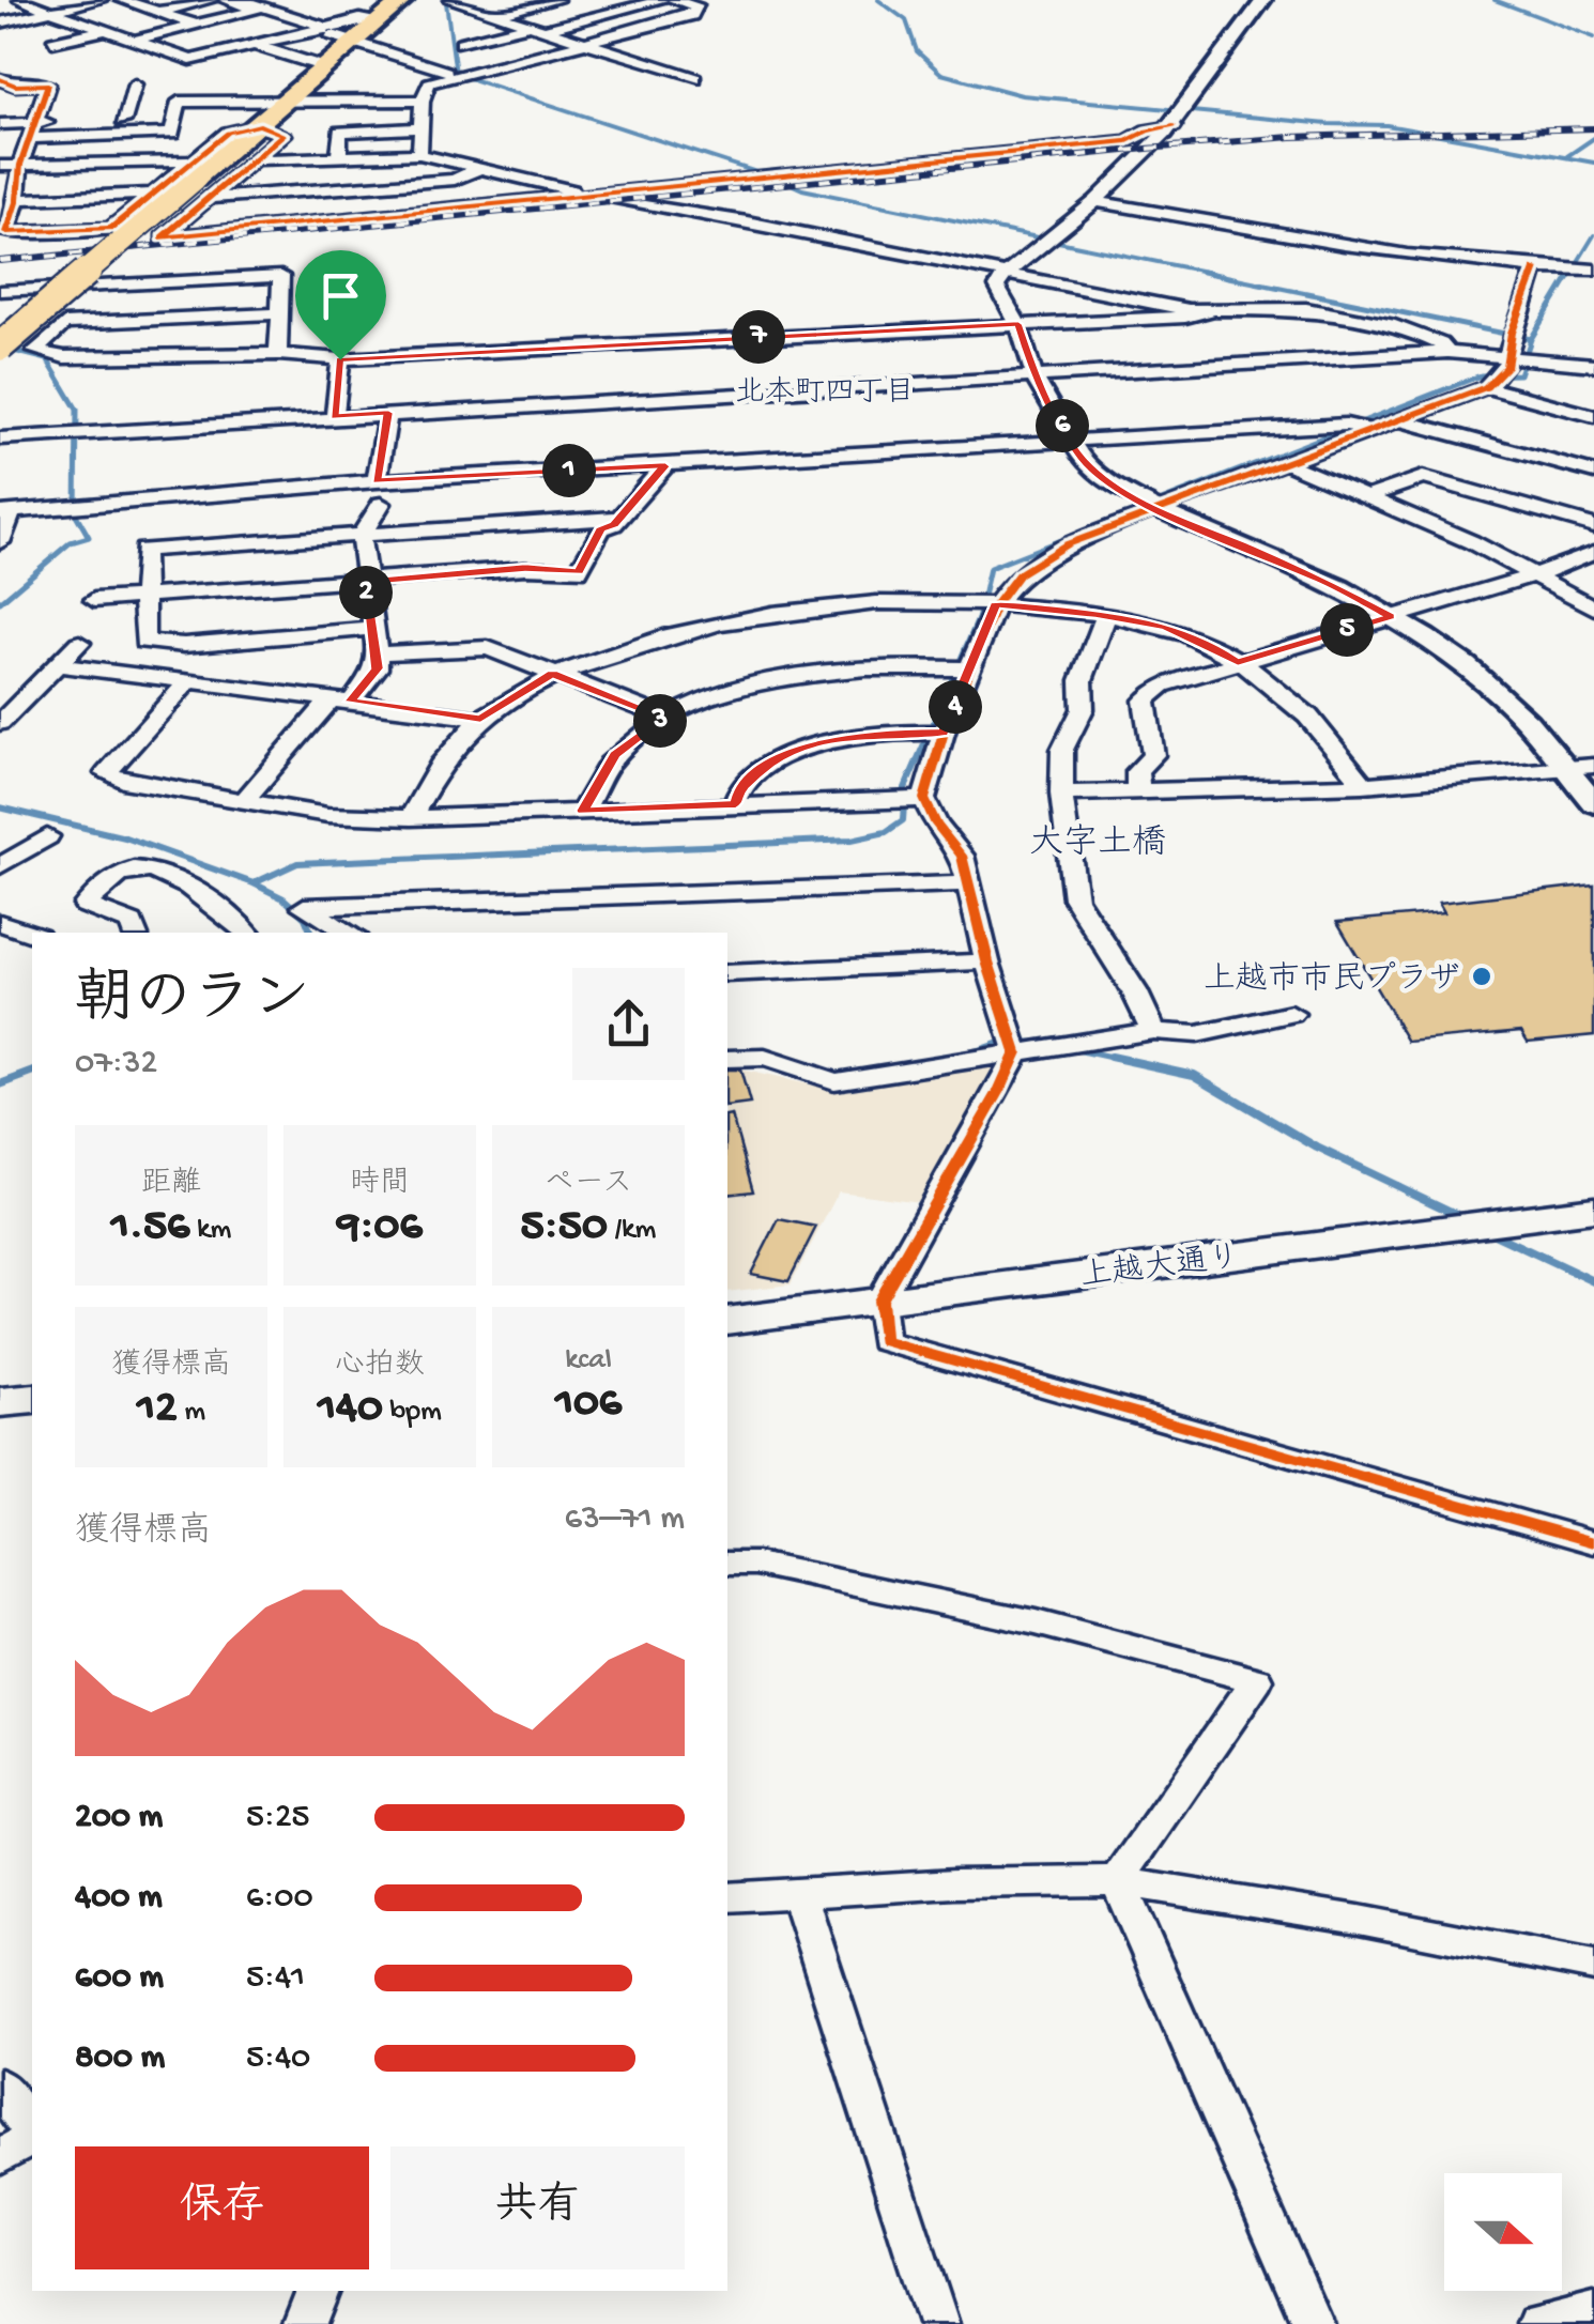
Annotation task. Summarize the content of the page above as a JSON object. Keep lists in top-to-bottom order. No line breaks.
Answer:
{"streets":{"main road":["上越大通り"]},"districts":["北本町四丁目","大字土橋"],"places":["上越市市民プラザ"],"north":"right","page":{"pins":["7","6","1","2","5","4","3"],"heading":["朝のラン","07:32"],"stats":[["距離","1.56 km"],["時間","9:06"],["ペース","5:50 /km"],["獲得標高","12 m"],["心拍数","140 bpm"],["kcal","106"]],"chart":["獲得標高","63–71 m"],"list":[{"name":"200 m","note":"5:25"},{"name":"400 m","note":"6:00"},{"name":"600 m","note":"5:41"},{"name":"800 m","note":"5:40"}],"buttons":["保存","共有"]}}
